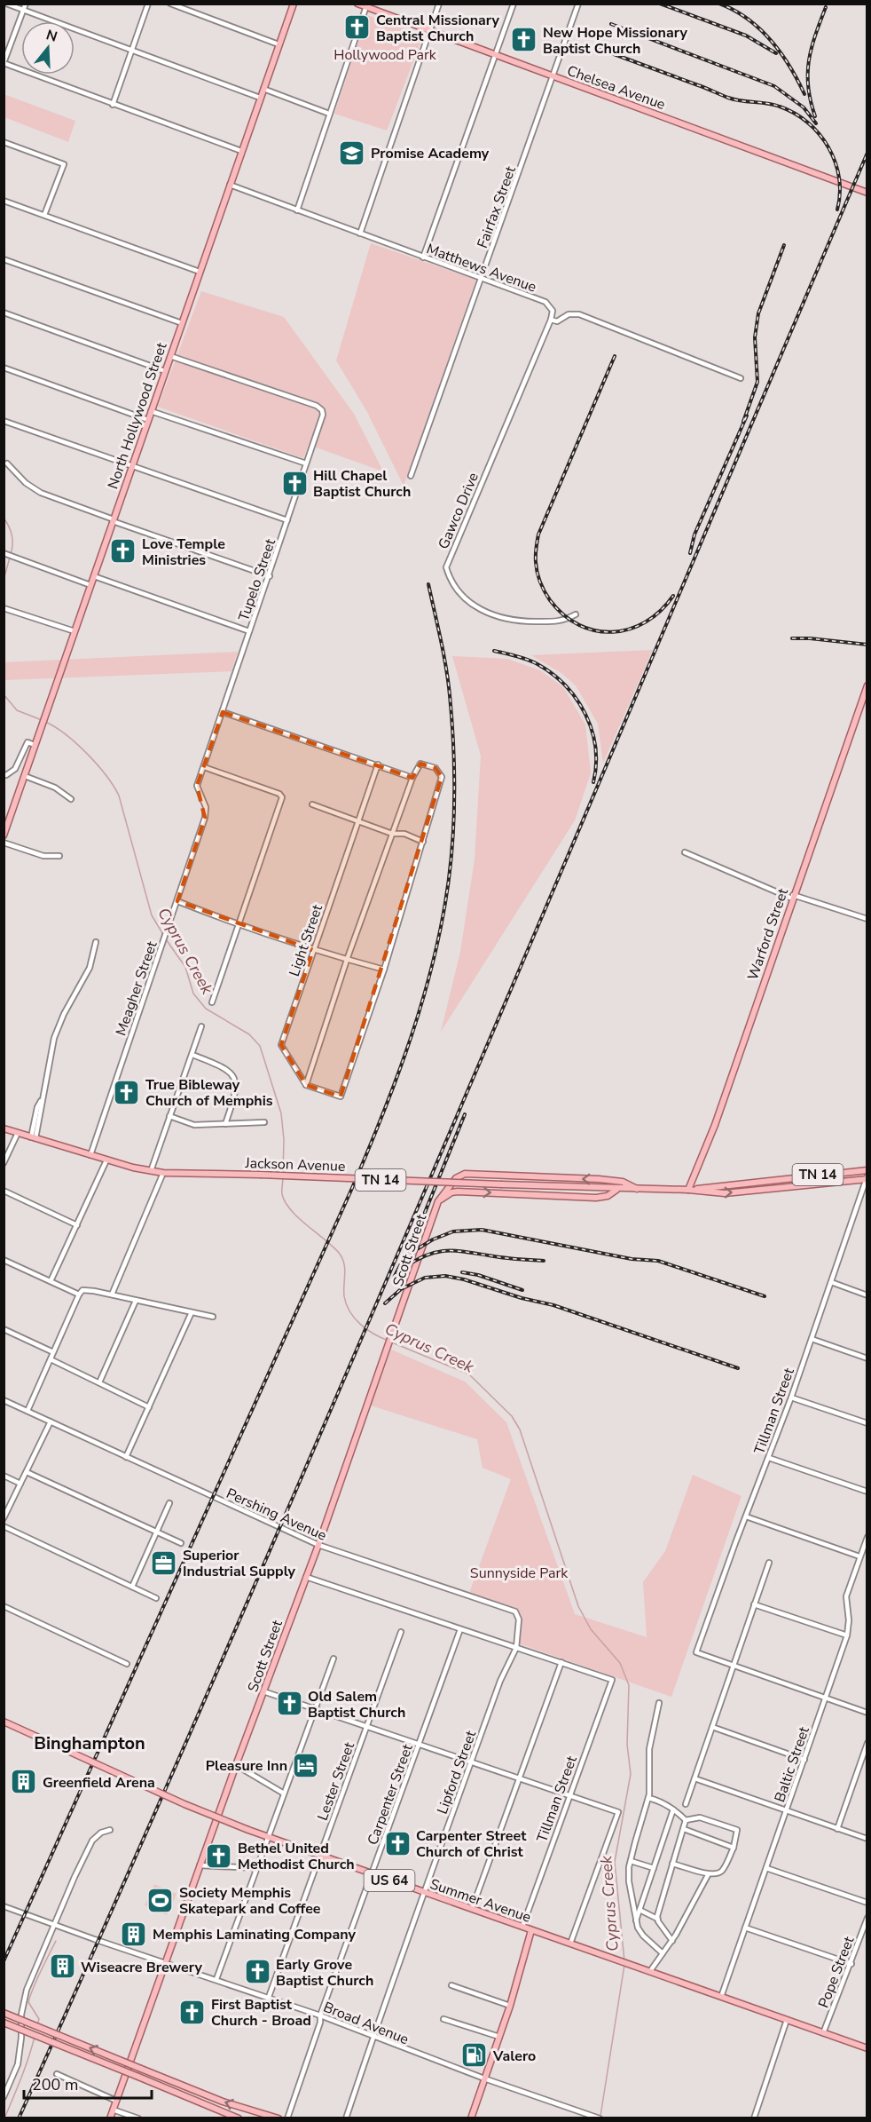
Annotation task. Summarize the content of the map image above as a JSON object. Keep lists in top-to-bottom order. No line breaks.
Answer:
{"streets":{"main road":["Chelsea Avenue","North Hollywood Street","Warford Street","Jackson Avenue","TN 14","Scott Street","US 64","Summer Avenue"],"street":["Fairfax Street","Matthews Avenue","Gawco Drive","Tupelo Street","Light Street","Meagher Street","Tillman Street","Pershing Avenue","Baltic Street","Lipford Street","Lester Street","Carpenter Street","Pope Street","Broad Avenue"]},"crossings":[["Chelsea Avenue","Fairfax Street"],["Fairfax Street","Matthews Avenue"],["Matthews Avenue","North Hollywood Street"],["Matthews Avenue","Gawco Drive"],["North Hollywood Street","Tupelo Street"],["Tupelo Street","Meagher Street"],["Warford Street","Jackson Avenue"],["Meagher Street","Jackson Avenue"],["Jackson Avenue","Scott Street"],["Jackson Avenue","Tillman Street"],["Scott Street","Pershing Avenue"],["Scott Street","Broad Avenue"],["Tillman Street","Summer Avenue"],["Pershing Avenue","Lipford Street"],["Baltic Street","Summer Avenue"],["Lipford Street","Summer Avenue"],["Lipford Street","Broad Avenue"],["Lester Street","Summer Avenue"],["Lester Street","Broad Avenue"],["Carpenter Street","Summer Avenue"],["Carpenter Street","Broad Avenue"],["Summer Avenue","Pope Street"]],"districts":["Binghampton"],"water":["Cyprus Creek"],"parks":["Hollywood Park","Sunnyside Park"],"places":{"church":["Central Missionary Baptist Church","New Hope Missionary Baptist Church","Hill Chapel Baptist Church","Love Temple Ministries","True Bibleway Church of Memphis","Old Salem Baptist Church","Carpenter Street Church of Christ","Bethel United Methodist Church","Early Grove Baptist Church","First Baptist Church - Broad"],"school or university":["Promise Academy"],"office":["Superior Industrial Supply"],"hotel":["Pleasure Inn"],"building":["Greenfield Arena","Memphis Laminating Company","Wiseacre Brewery"],"sports":["Society Memphis Skatepark and Coffee"],"fuel station":["Valero"]},"scale_bar":"200 m","north":"top"}
